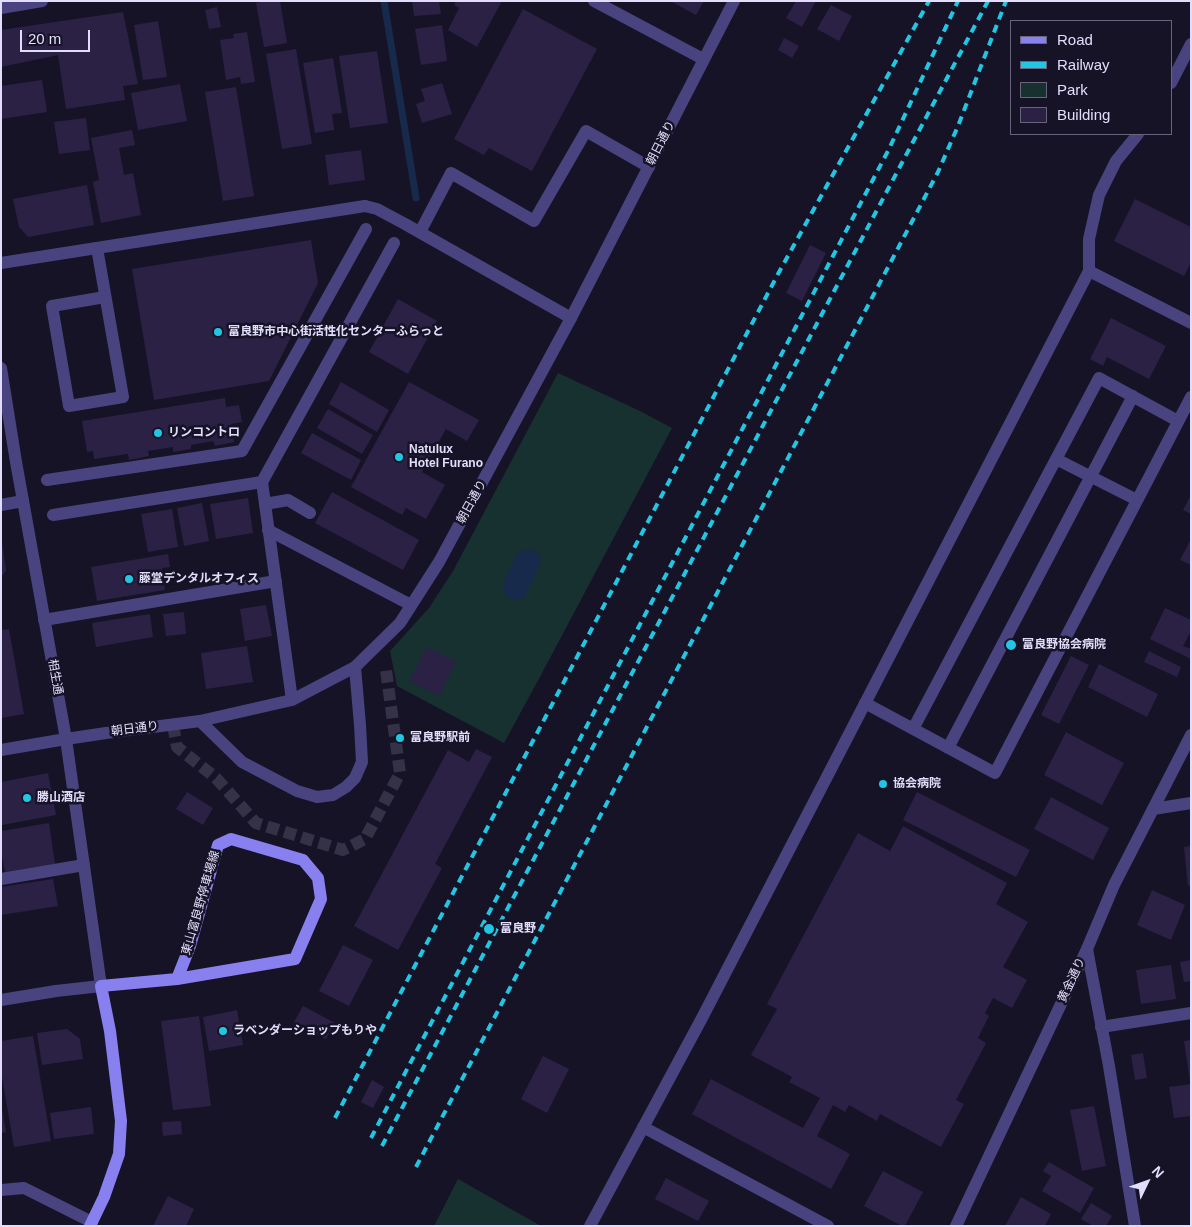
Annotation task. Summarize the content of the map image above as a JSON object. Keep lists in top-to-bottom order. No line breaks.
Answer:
{"streets":{"main road":["東山富良野停車場線"],"street":["朝日通り","相生通","黄金通り"]},"crossings":[["朝日通り","相生通"],["相生通","東山富良野停車場線"]],"places":["富良野市中心街活性化センターふらっと","リンコントロ","Natulux Hotel Furano","藤堂デンタルオフィス","富良野協会病院","富良野駅前","協会病院","勝山酒店","富良野","ラベンダーショップもりや"],"legend":["Road","Railway","Park","Building"],"scale_bar":"20 m","north":"top right"}
